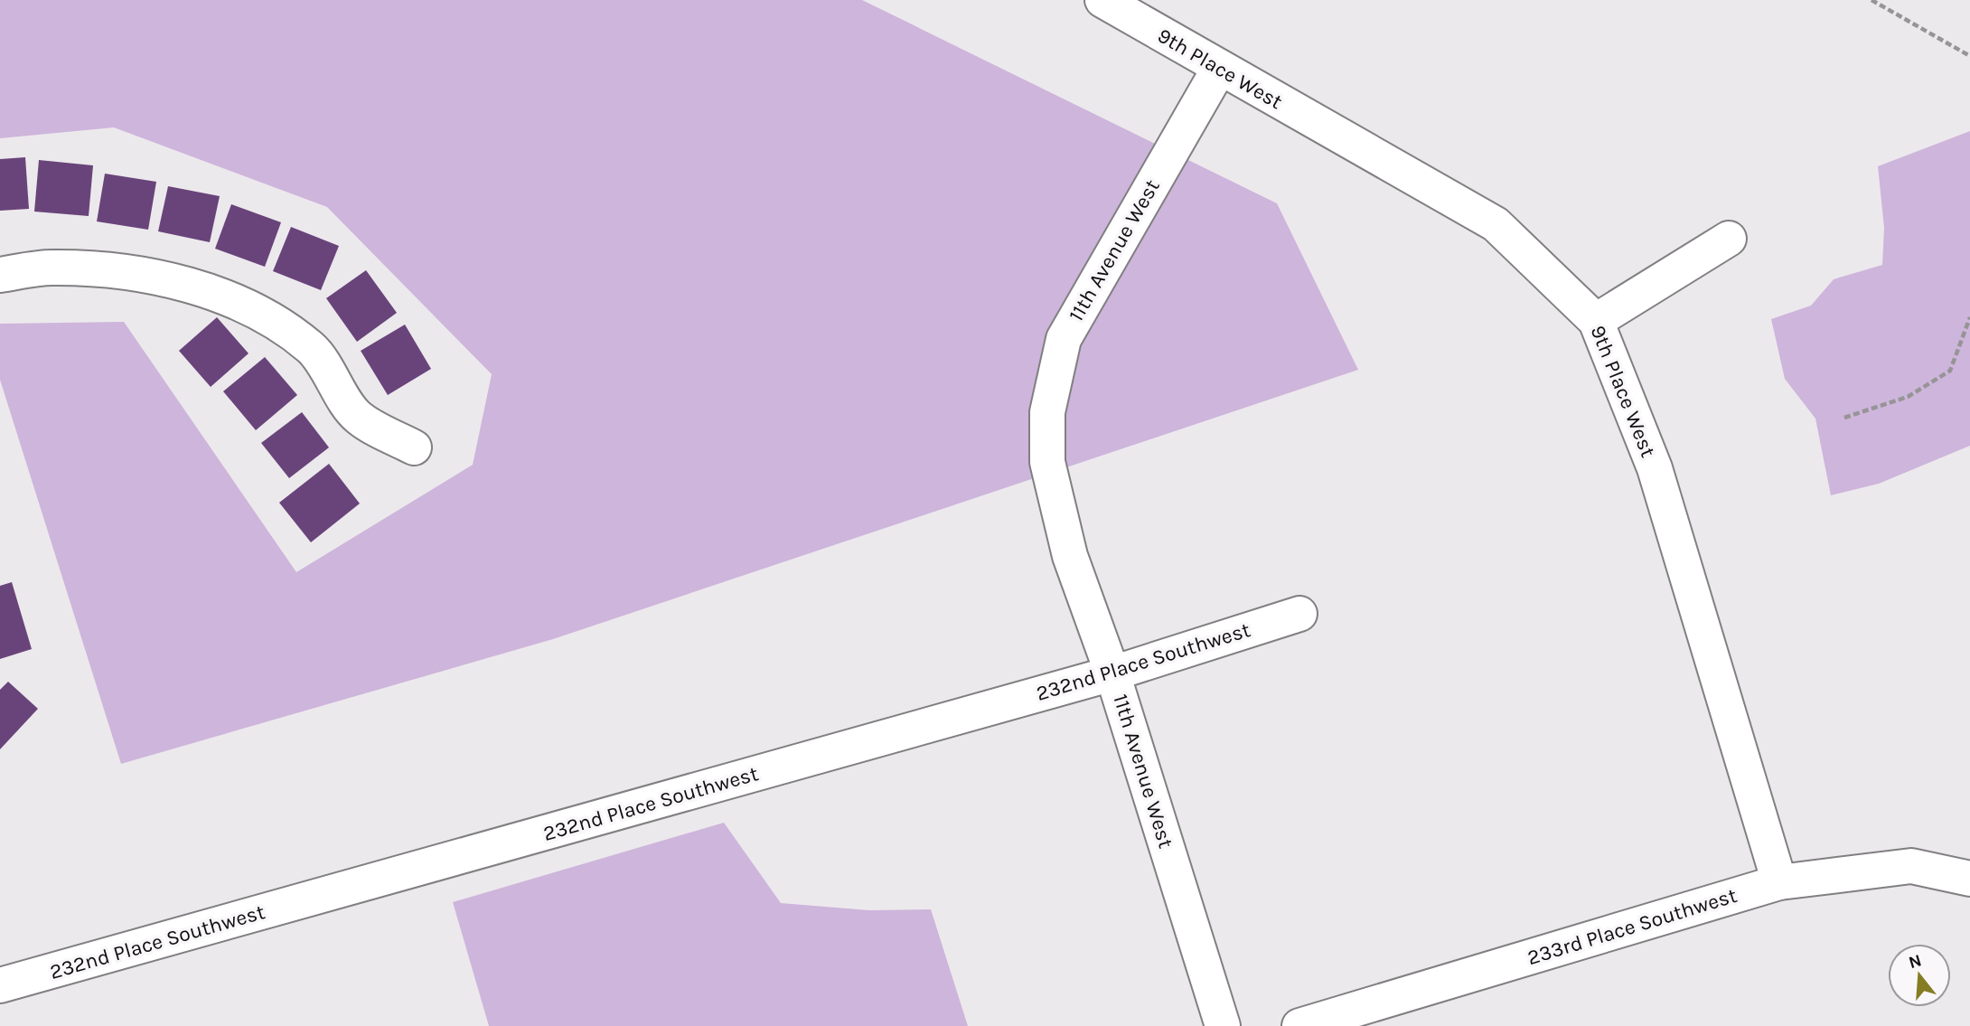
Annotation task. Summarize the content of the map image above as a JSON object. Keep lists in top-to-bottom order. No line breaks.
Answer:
{"streets":{"street":["9th Place West","11th Avenue West","232nd Place Southwest","233rd Place Southwest"]},"crossings":[["9th Place West","11th Avenue West"],["9th Place West","233rd Place Southwest"],["11th Avenue West","232nd Place Southwest"]],"north":"top"}
